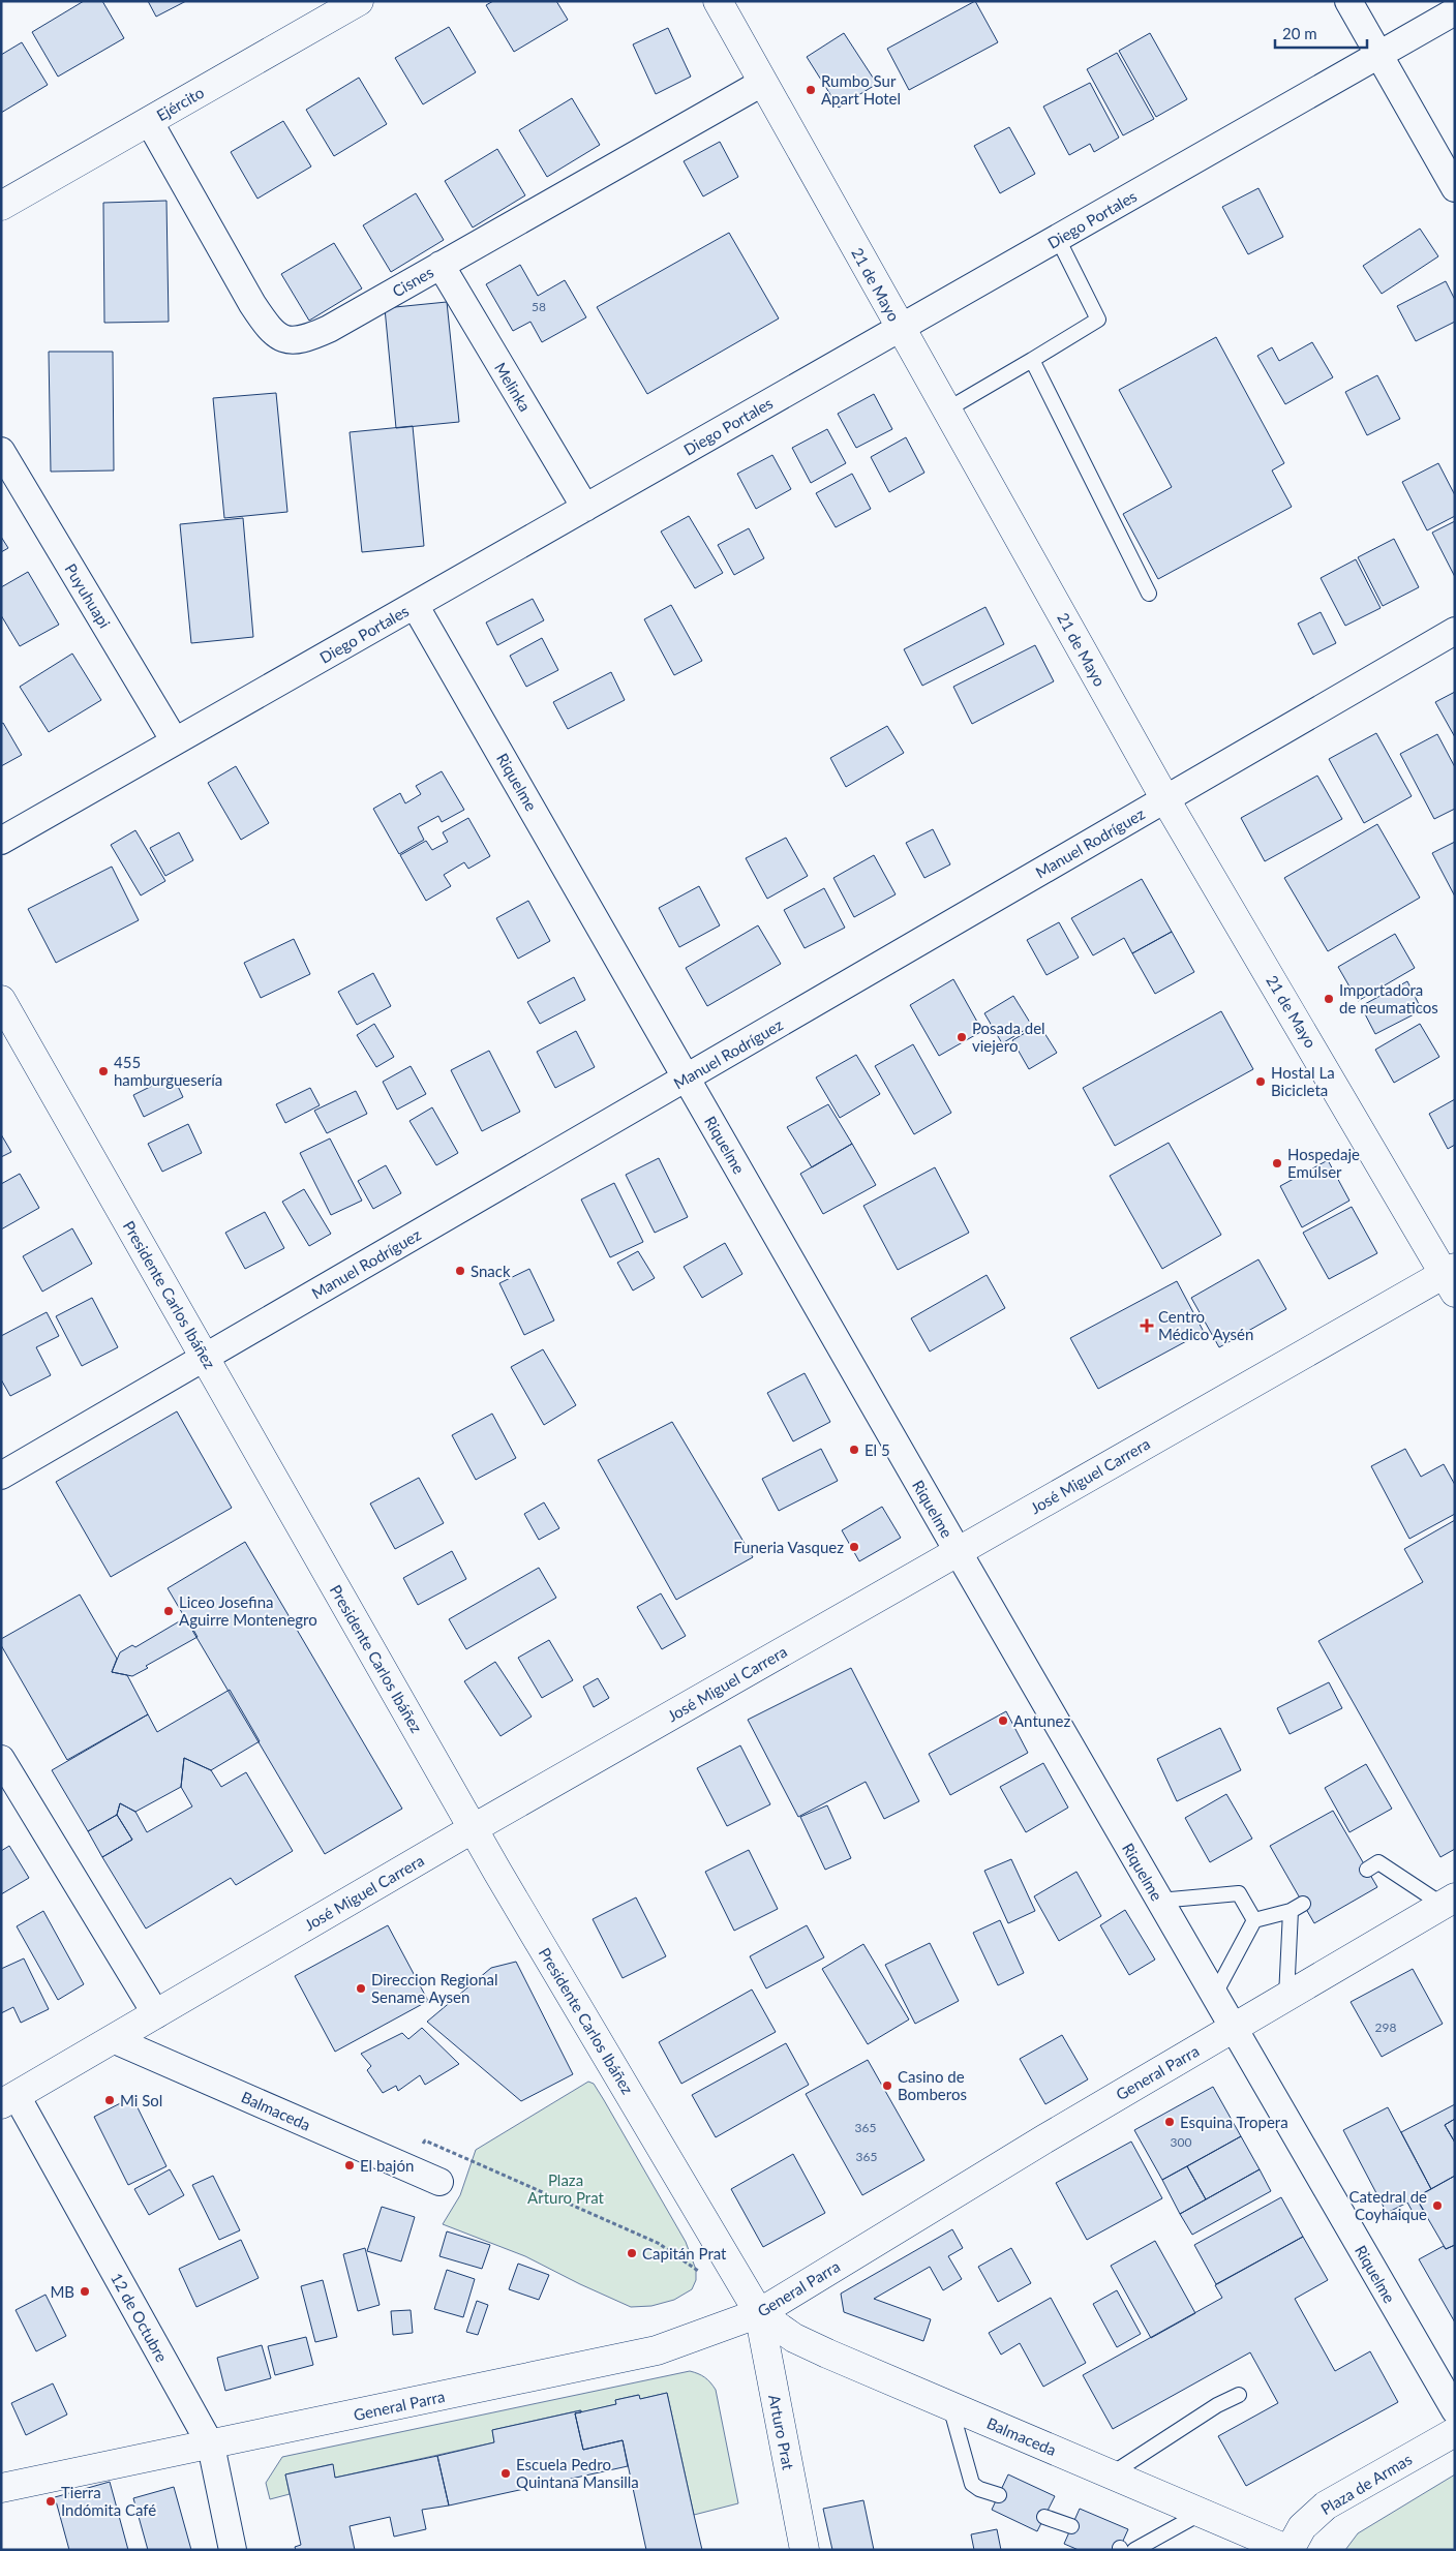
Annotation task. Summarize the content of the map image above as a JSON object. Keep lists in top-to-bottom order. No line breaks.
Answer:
{"streets":{"street":["Ejército","Diego Portales","Cisnes","21 de Mayo","Melinka","Puyuhuapi","Riquelme","Manuel Rodríguez","Presidente Carlos Ibáñez","José Miguel Carrera","General Parra","Balmaceda","12 de Octubre","Arturo Prat","Plaza de Armas"]},"crossings":[["Ejército","Cisnes"],["Diego Portales","21 de Mayo"],["Diego Portales","Melinka"],["Diego Portales","Puyuhuapi"],["Diego Portales","Riquelme"],["Cisnes","21 de Mayo"],["Cisnes","Melinka"],["21 de Mayo","Manuel Rodríguez"],["21 de Mayo","José Miguel Carrera"],["Riquelme","Manuel Rodríguez"],["Riquelme","José Miguel Carrera"],["Riquelme","General Parra"],["Manuel Rodríguez","Presidente Carlos Ibáñez"],["Presidente Carlos Ibáñez","José Miguel Carrera"],["Presidente Carlos Ibáñez","General Parra"],["Presidente Carlos Ibáñez","Balmaceda"],["Presidente Carlos Ibáñez","Arturo Prat"],["José Miguel Carrera","Balmaceda"],["José Miguel Carrera","12 de Octubre"],["General Parra","Balmaceda"],["General Parra","12 de Octubre"],["General Parra","Arturo Prat"],["Balmaceda","Arturo Prat"],["Balmaceda","Plaza de Armas"]],"parks":["Plaza Arturo Prat"],"places":{"other":["Rumbo Sur Apart Hotel","Importadora de neumaticos","Posada del viejero","455 hamburguesería","Hostal La Bicicleta","Hospedaje Emulser","Snack","El 5","Funeria Vasquez","Liceo Josefina Aguirre Montenegro","Antunez","Direccion Regional Sename Aysen","Casino de Bomberos","Mi Sol","Esquina Tropera","El bajón","Catedral de Coyhaique","Capitán Prat","MB","Escuela Pedro Quintana Mansilla","Tierra Indómita Café"],"health":["Centro Médico Aysén"]},"house_numbers":["58","298","365","300","365"],"scale_bar":"20 m"}
